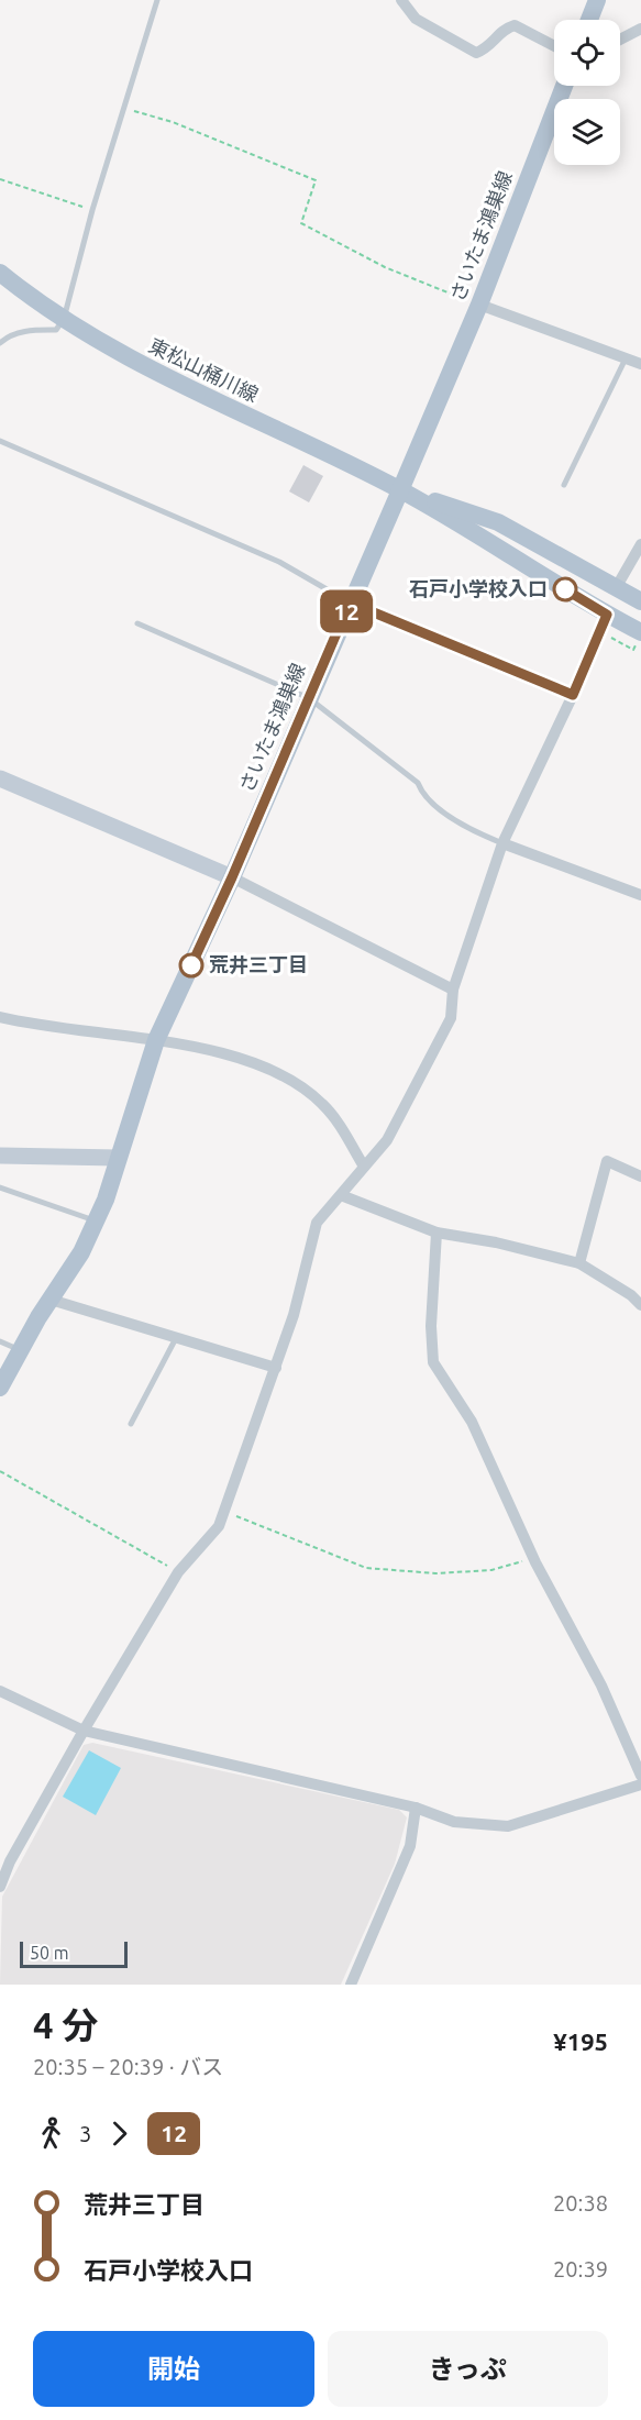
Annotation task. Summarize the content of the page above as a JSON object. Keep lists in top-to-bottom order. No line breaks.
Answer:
{"streets":{"main road":["さいたま鴻巣線","東松山桶川線"]},"crossings":[["さいたま鴻巣線","東松山桶川線"]],"places":["石戸小学校入口","荒井三丁目"],"lines":["bus line 12"],"scale_bar":"50 m","page":{"on_map":"12","scale":"50 m","heading":["4 分","20:35 – 20:39 · バス","¥195"],"legs":["3","12"],"list":[{"name":"荒井三丁目","value":"20:38"},{"name":"石戸小学校入口","value":"20:39"}],"buttons":["開始","きっぷ"]}}
